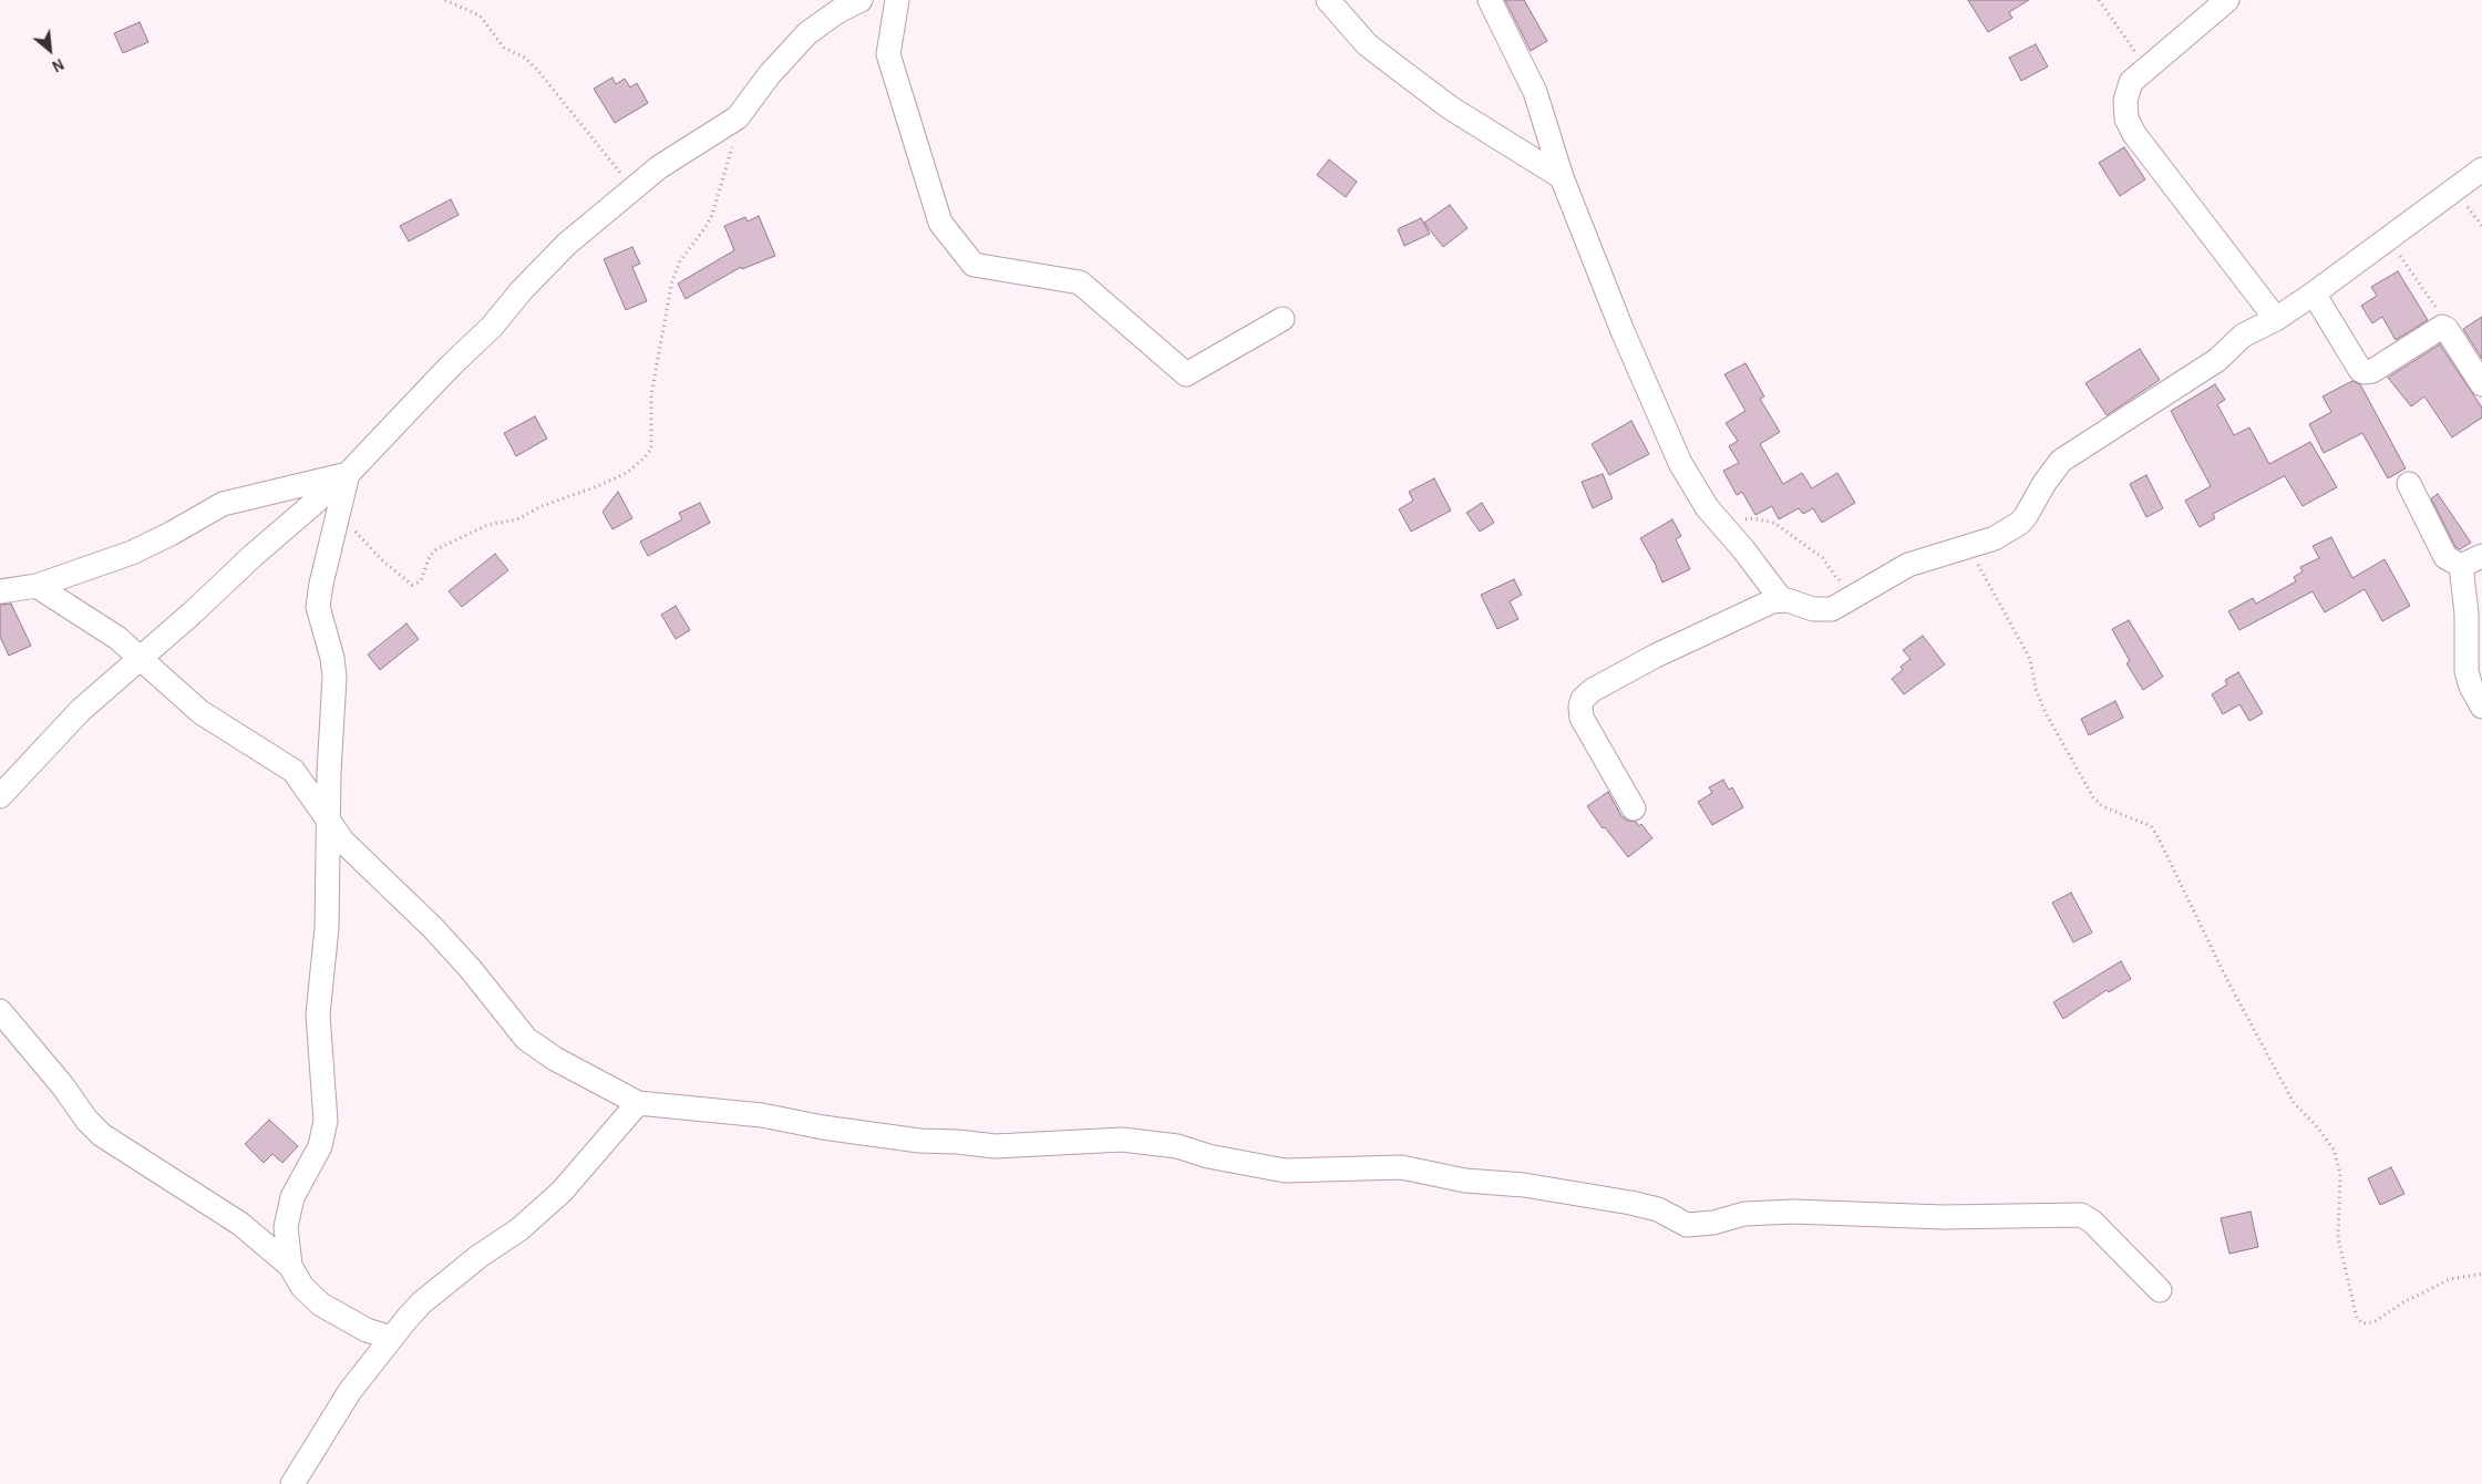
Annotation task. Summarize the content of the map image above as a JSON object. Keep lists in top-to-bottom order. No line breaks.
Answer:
{"north":"bottom right"}
